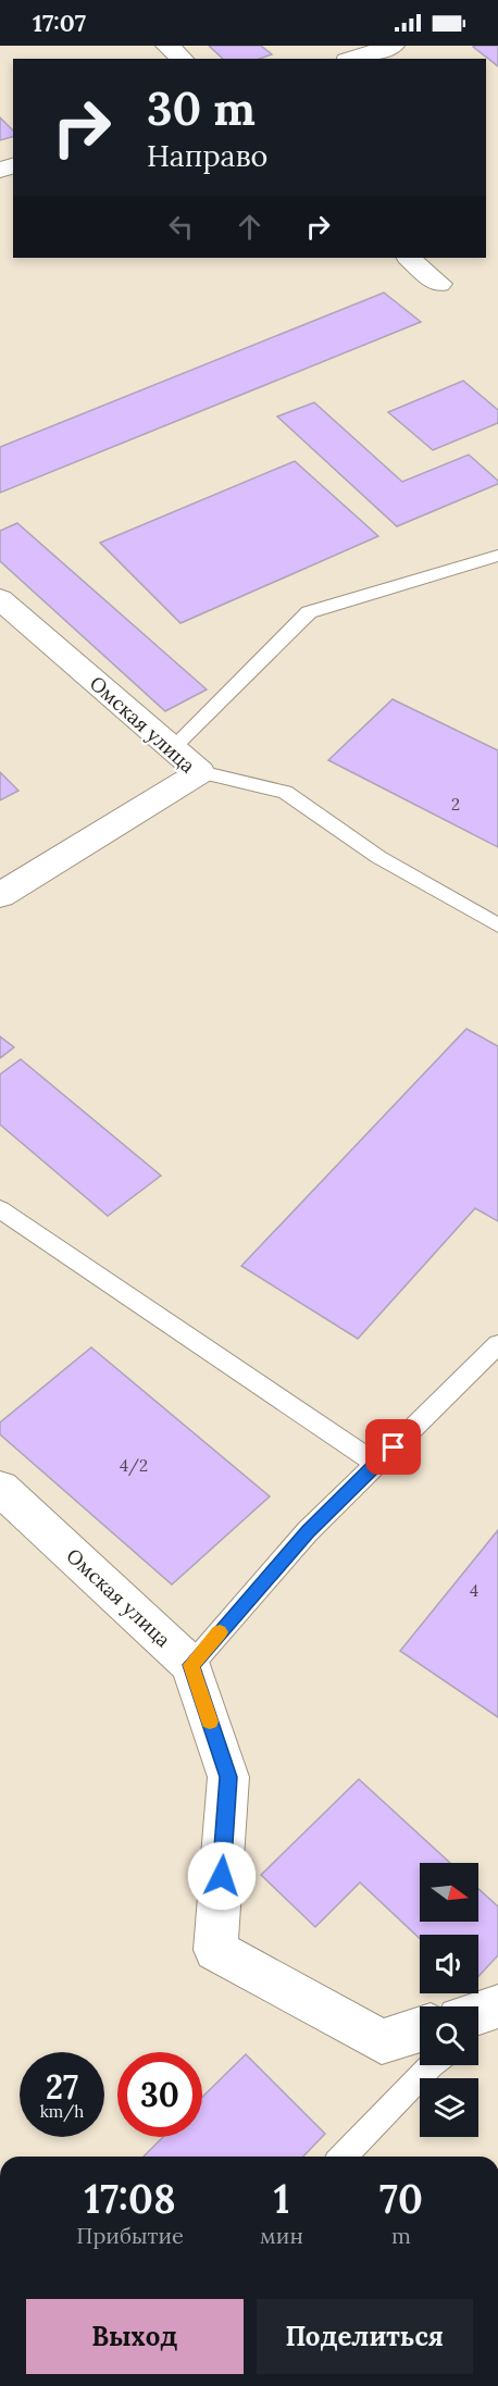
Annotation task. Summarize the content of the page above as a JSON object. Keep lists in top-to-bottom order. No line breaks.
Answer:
{"streets":{"street":["Омская улица"]},"house_numbers":["2","4/2","4"],"north":"right","page":{"status":"17:07","turn":["30 m","Направо"],"speed":"27 km/h","limit":"30","eta":["17:08","Прибытие","1","мин","70","m"],"buttons":["Выход","Поделиться"]}}
